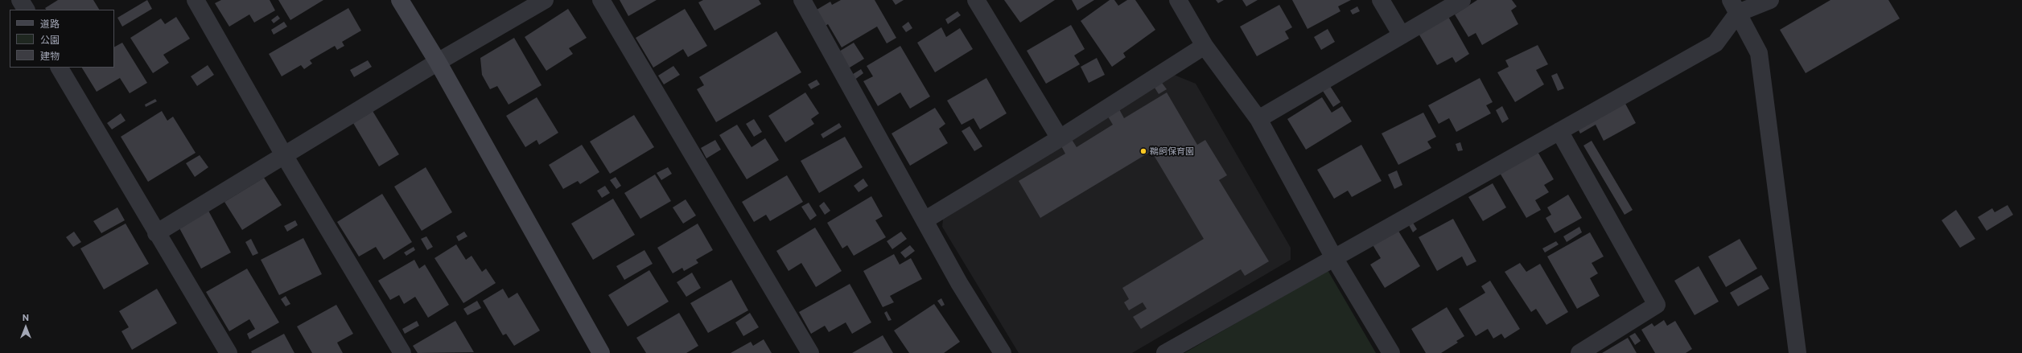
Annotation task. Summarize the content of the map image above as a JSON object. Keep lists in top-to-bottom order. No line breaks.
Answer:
{"places":["鵜飼保育園"],"legend":["道路","公園","建物"],"north":"top"}
